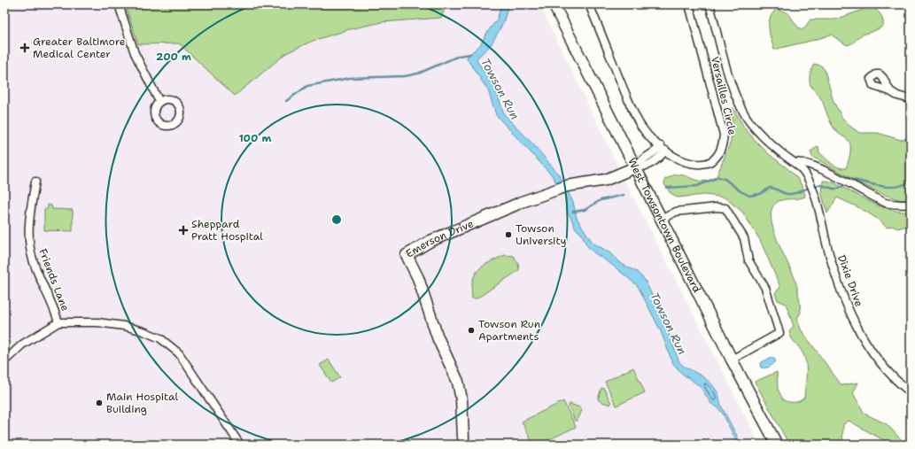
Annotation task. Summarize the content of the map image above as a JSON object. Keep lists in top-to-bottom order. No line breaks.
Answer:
{"streets":{"main road":["West Towsontown Boulevard","Emerson Drive"],"street":["Versailles Circle","Friends Lane","Dixie Drive"]},"crossings":[["West Towsontown Boulevard","Emerson Drive"]],"water":["Towson Run"],"places":{"health":["Greater Baltimore Medical Center","Sheppard Pratt Hospital"],"other":["Towson University","Towson Run Apartments","Main Hospital Building"]},"rings":["200 m","100 m"]}
